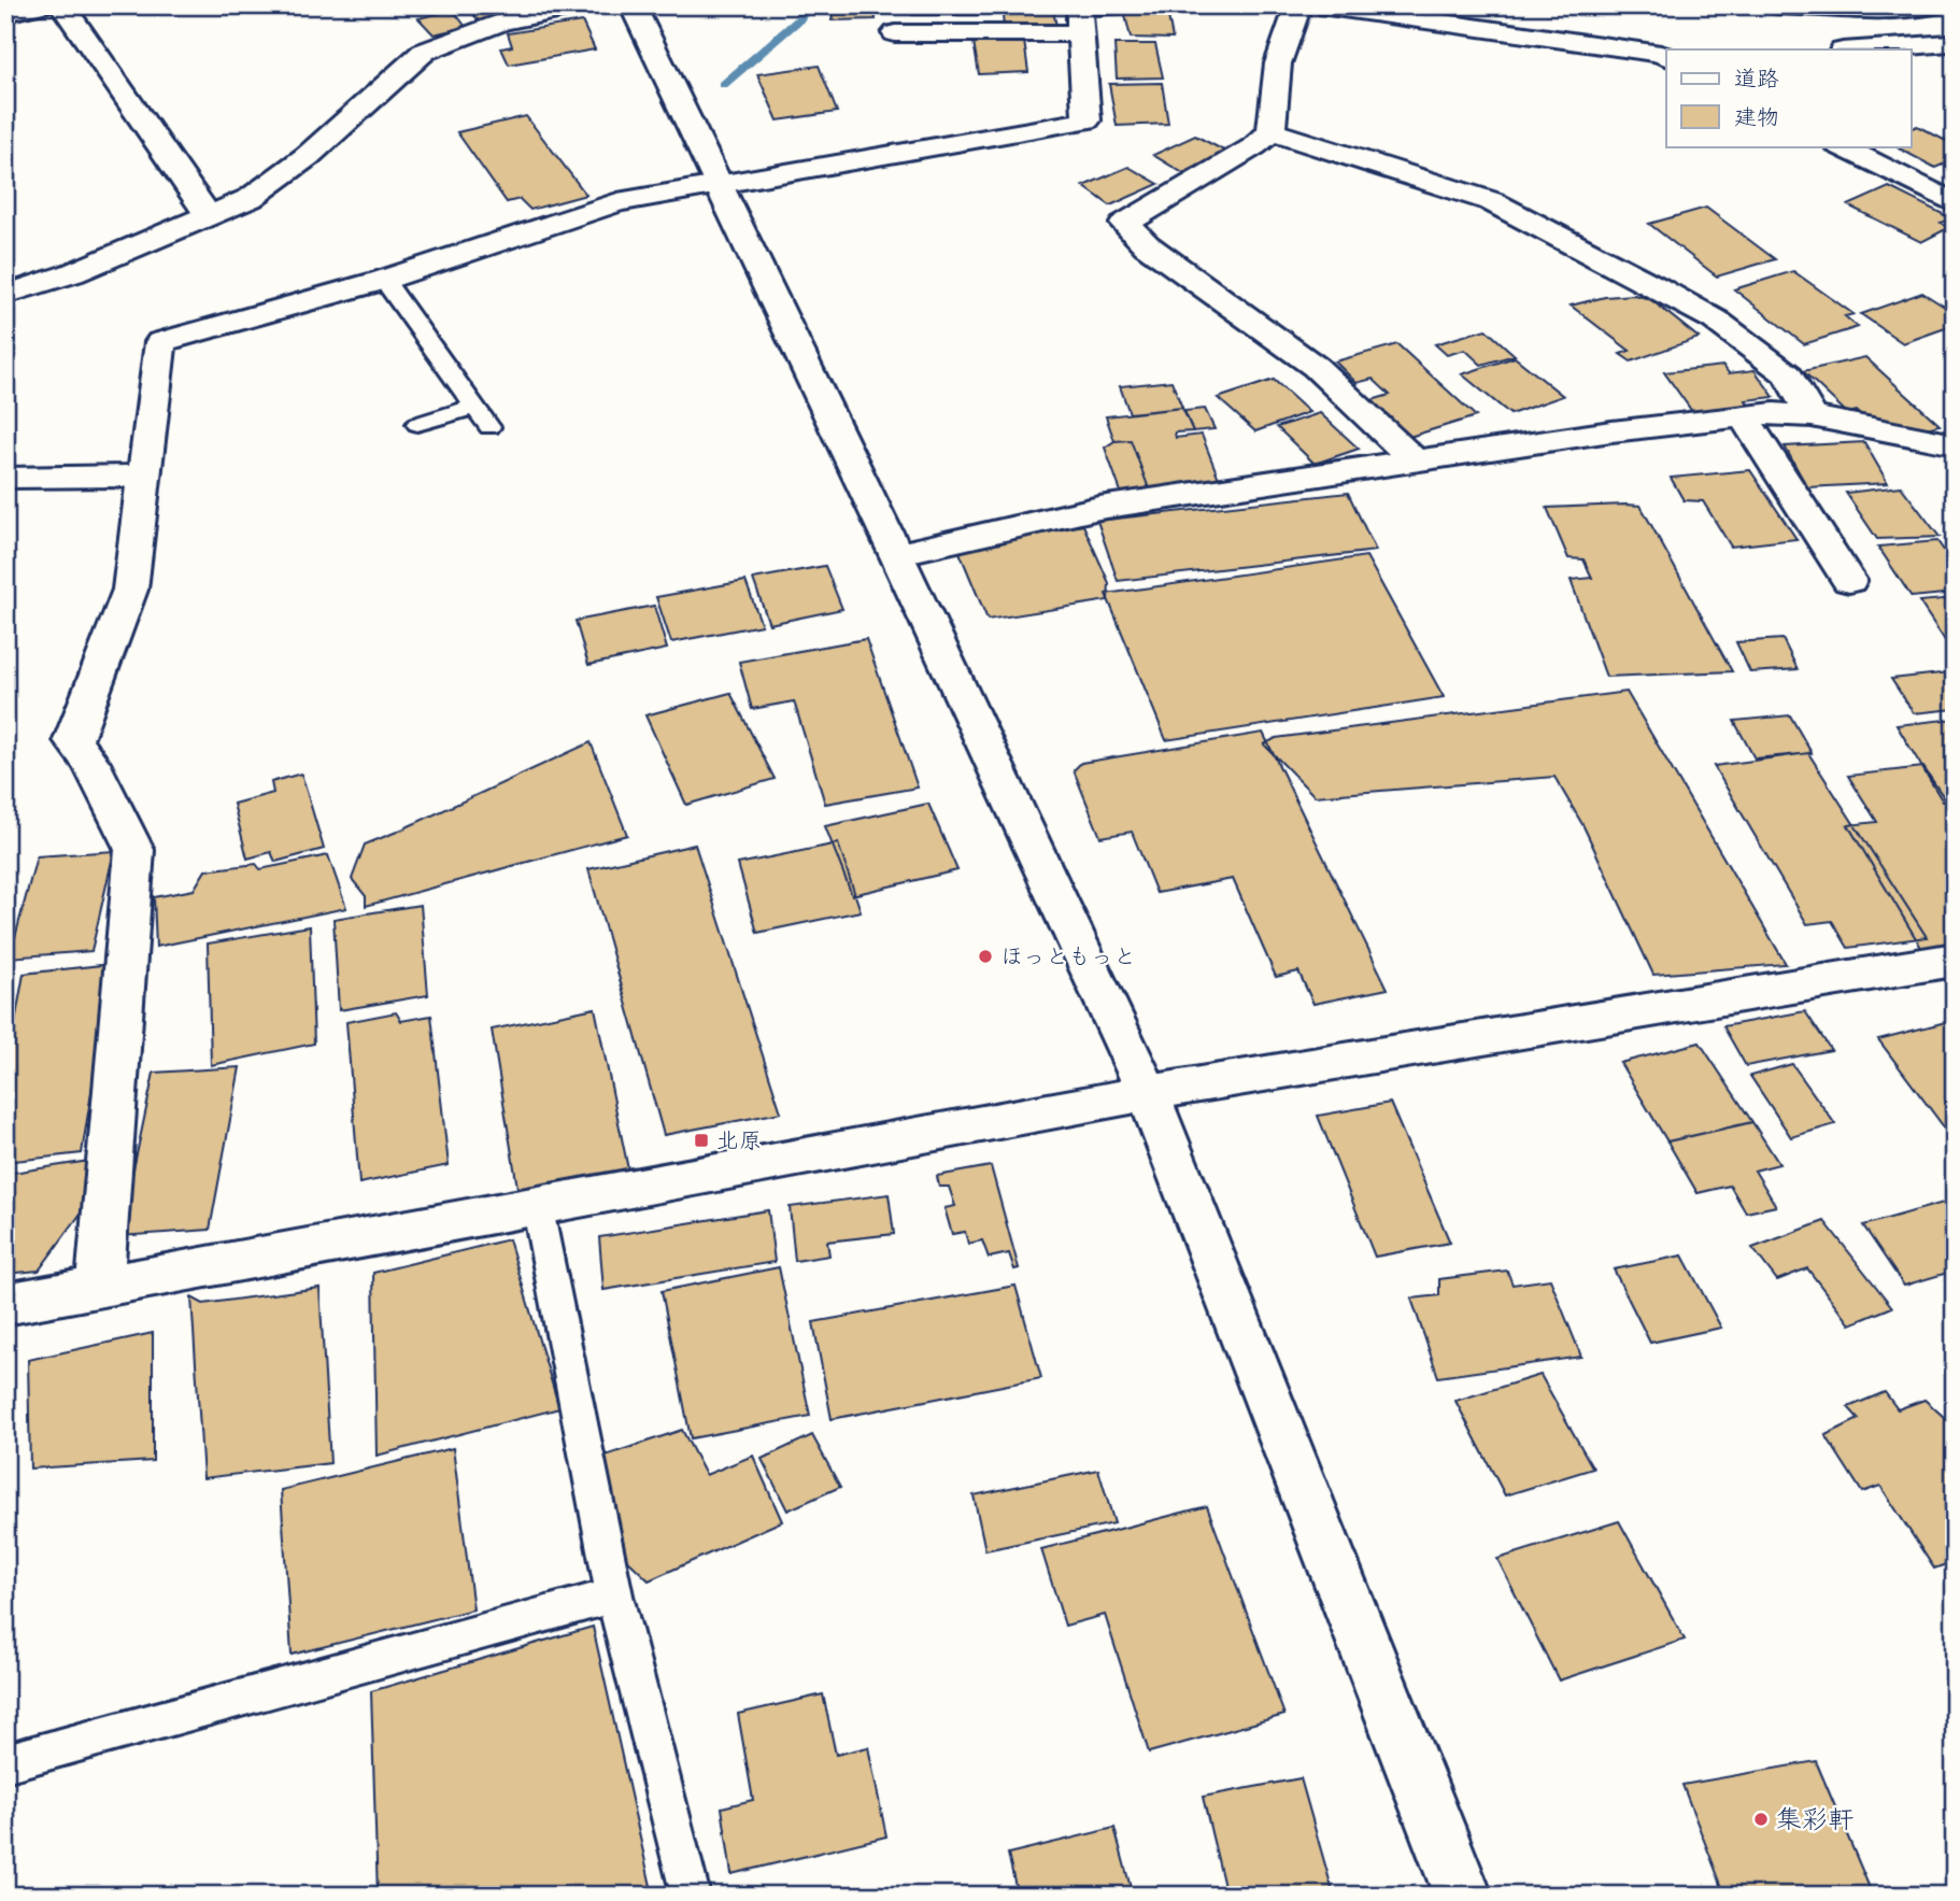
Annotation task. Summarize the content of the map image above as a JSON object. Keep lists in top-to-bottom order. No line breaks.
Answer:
{"places":{"other":["ほっともっと","集彩軒"],"transit":["北原"]},"legend":["道路","建物"]}
